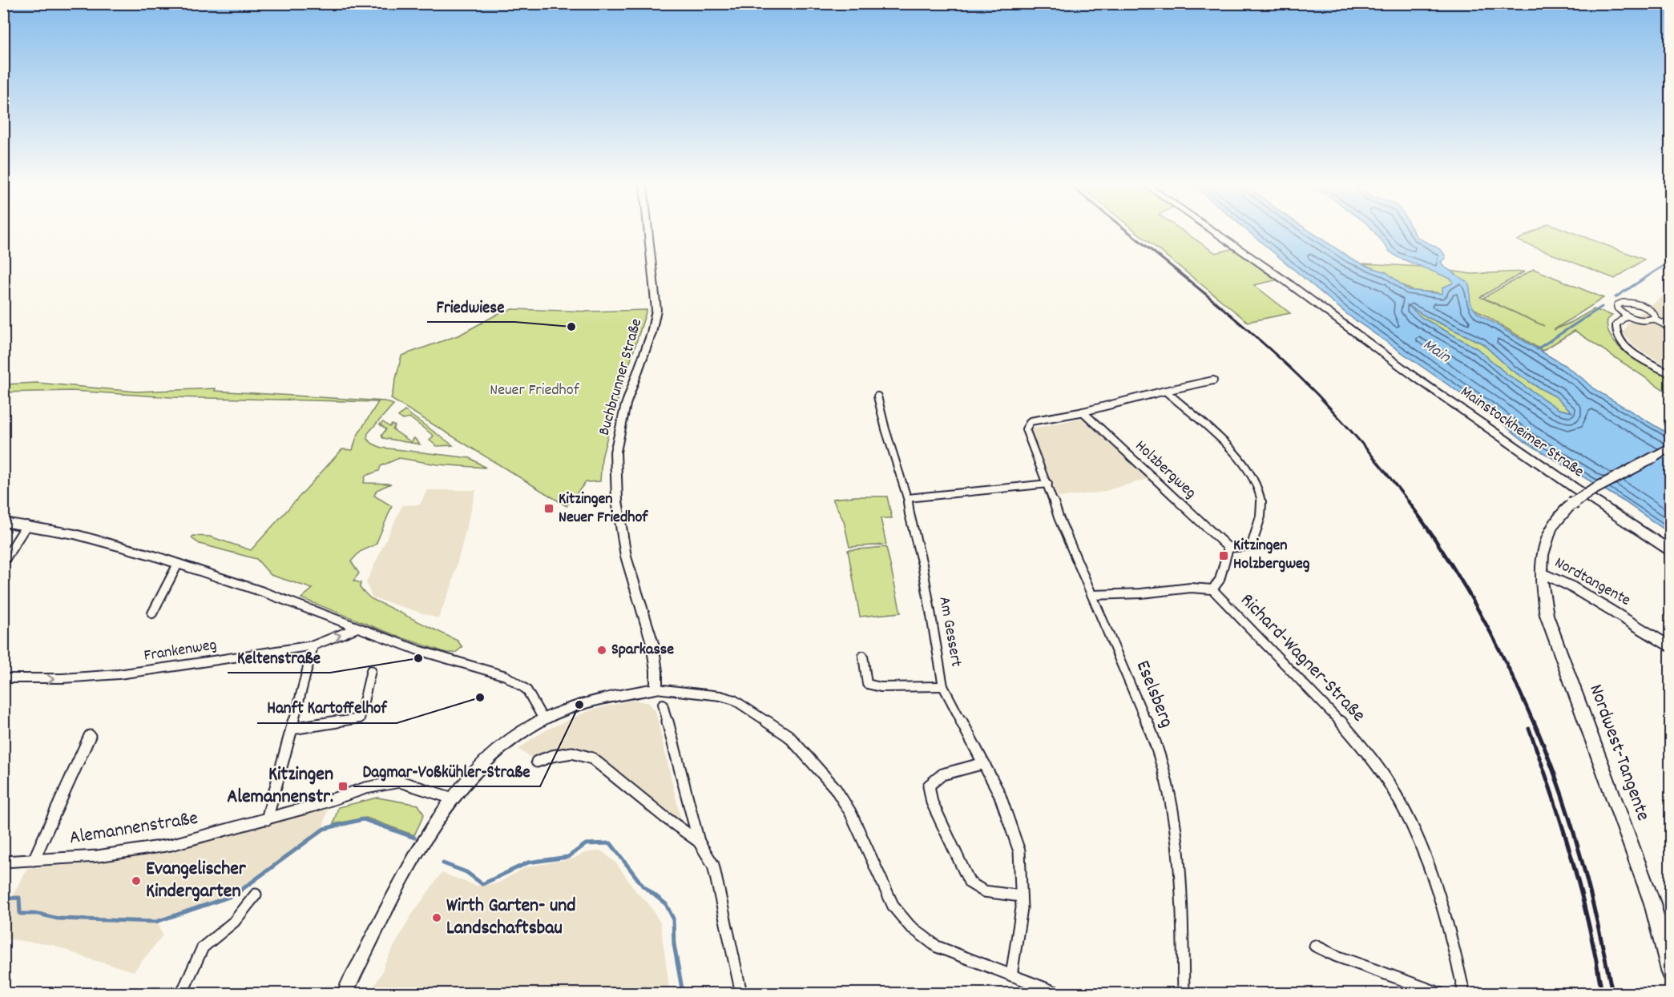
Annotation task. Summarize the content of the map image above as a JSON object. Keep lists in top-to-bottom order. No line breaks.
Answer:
{"streets":{"main road":["Mainstockheimer Straße","Nordtangente","Nordwest-Tangente"],"street":["Buchbrunner Straße","Holzbergweg","Am Gessert","Frankenweg","Richard-Wagner-Straße","Eselsberg","Alemannenstraße"]},"crossings":[["Holzbergweg","Eselsberg"],["Nordtangente","Nordwest-Tangente"]],"one_way":["Frankenweg"],"water":["Main"],"parks":["Neuer Friedhof"],"places":{"other":["Friedwiese","Sparkasse","Keltenstraße","Hanft Kartoffelhof","Dagmar-Voßkühler-Straße","Evangelischer Kindergarten","Wirth Garten- und Landschaftsbau"],"transit":["Kitzingen Neuer Friedhof","Kitzingen Holzbergweg","Kitzingen Alemannenstr."]}}
